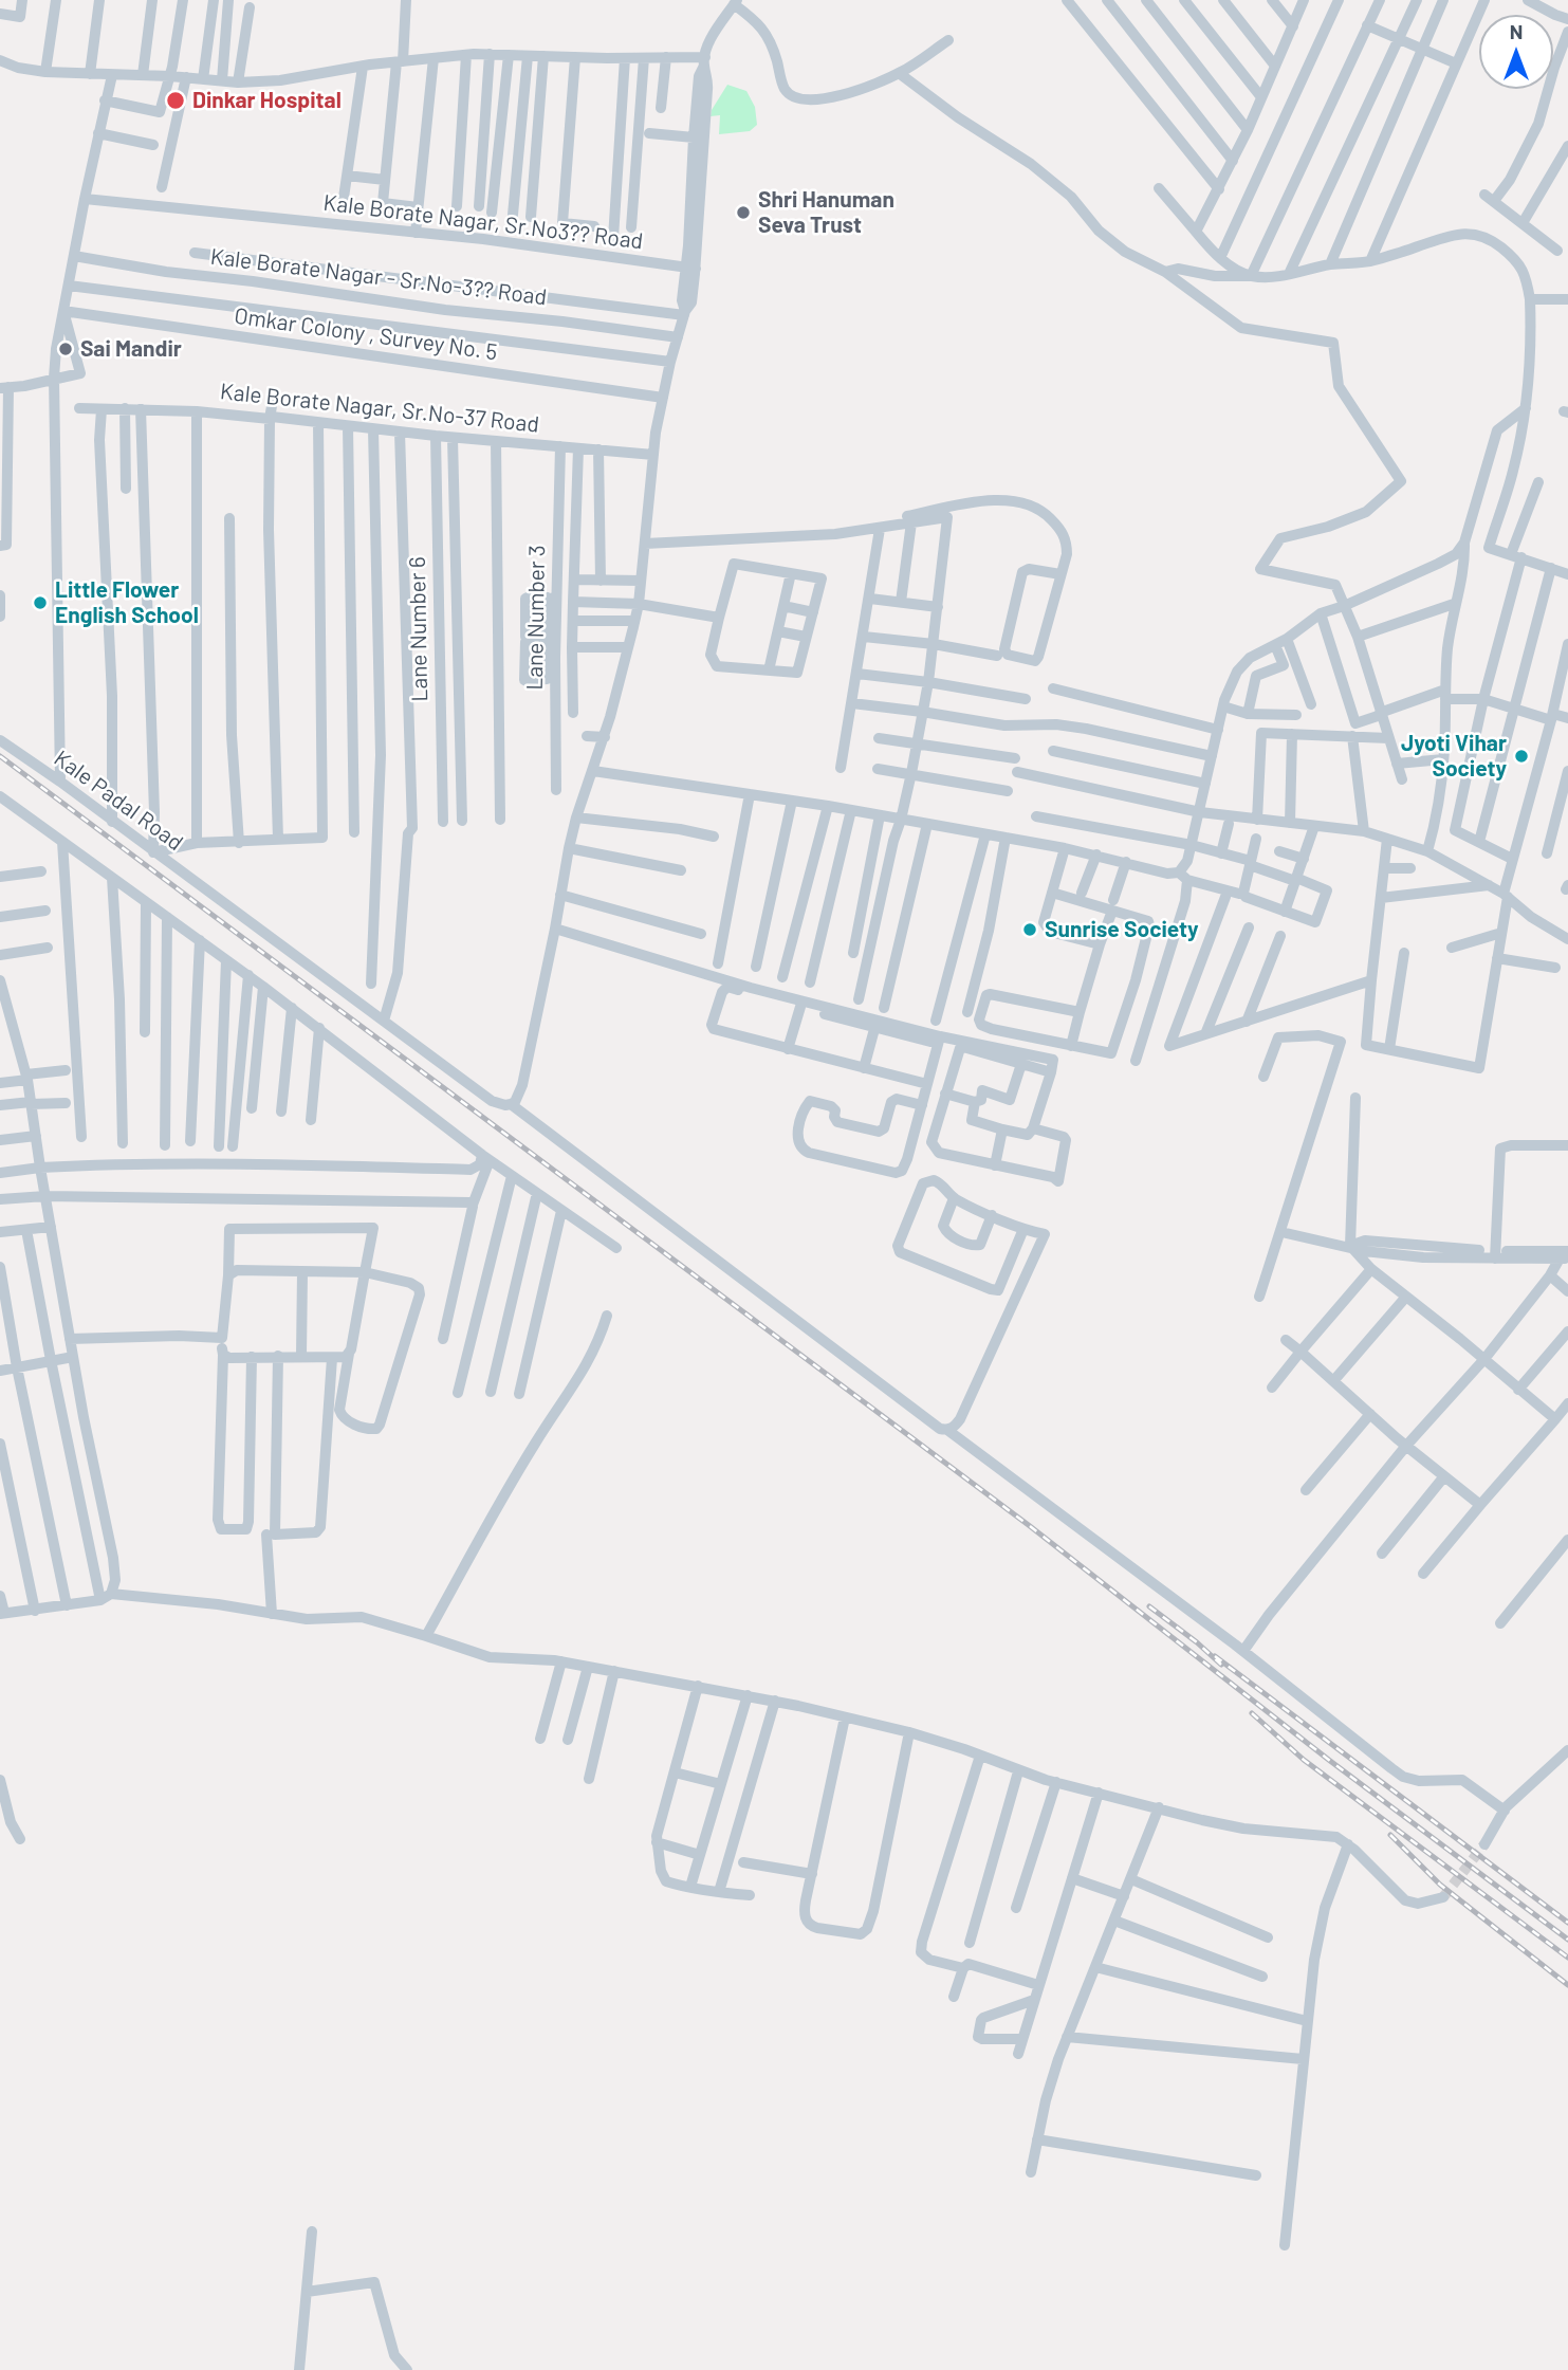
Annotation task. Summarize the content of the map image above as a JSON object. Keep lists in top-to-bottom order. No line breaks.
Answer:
{"streets":{"street":["Kale Borate Nagar, Sr.No3?? Road","Kale Borate Nagar - Sr.No-3?? Road","Omkar Colony , Survey No. 5","Kale Borate Nagar, Sr.No-37 Road","Lane Number 3","Lane Number 6","Kale Padal Road"]},"crossings":[["Kale Borate Nagar, Sr.No-37 Road","Lane Number 3"],["Kale Borate Nagar, Sr.No-37 Road","Lane Number 6"]],"places":["Dinkar Hospital","Shri Hanuman Seva Trust","Sai Mandir","Little Flower English School","Jyoti Vihar Society","Sunrise Society"],"north":"top"}
